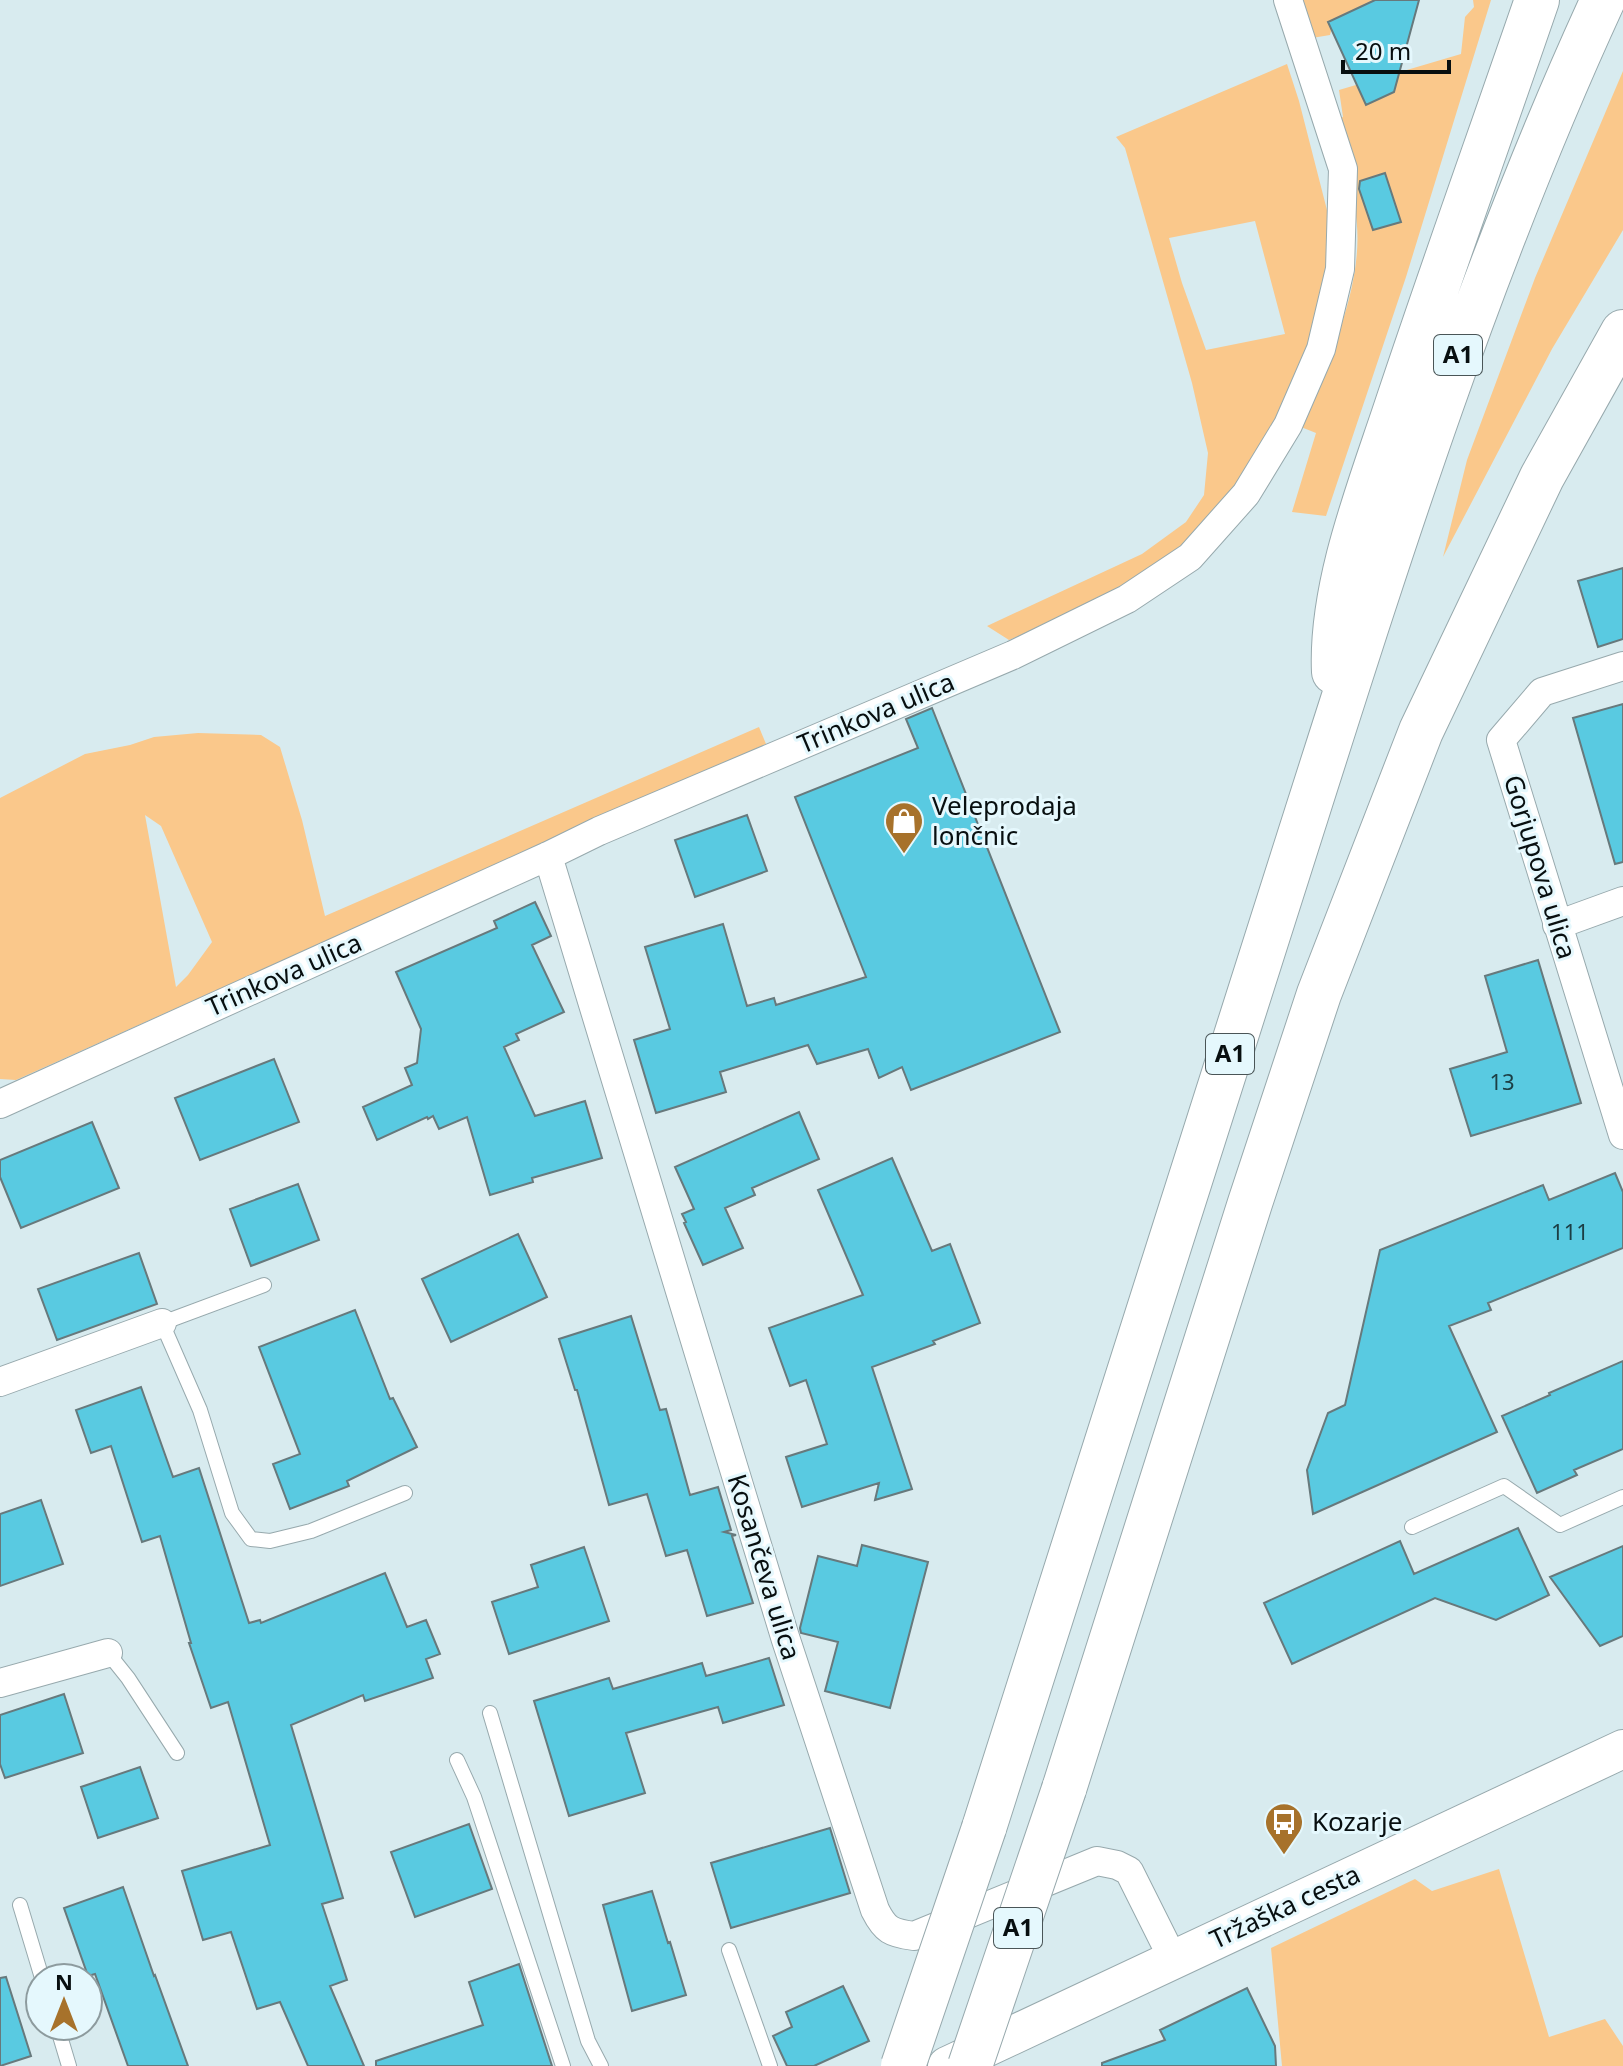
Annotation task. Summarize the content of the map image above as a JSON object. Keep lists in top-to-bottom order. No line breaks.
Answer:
{"streets":{"highway":["A1"],"main road":["Tržaška cesta"],"street":["Trinkova ulica","Gorjupova ulica","Kosančeva ulica"]},"crossings":[["Trinkova ulica","Kosančeva ulica"],["Kosančeva ulica","Tržaška cesta"]],"places":{"shop":["Veleprodaja lončnic"],"bus stop":["Kozarje"]},"house_numbers":["13","111"],"scale_bar":"20 m","north":"top"}
